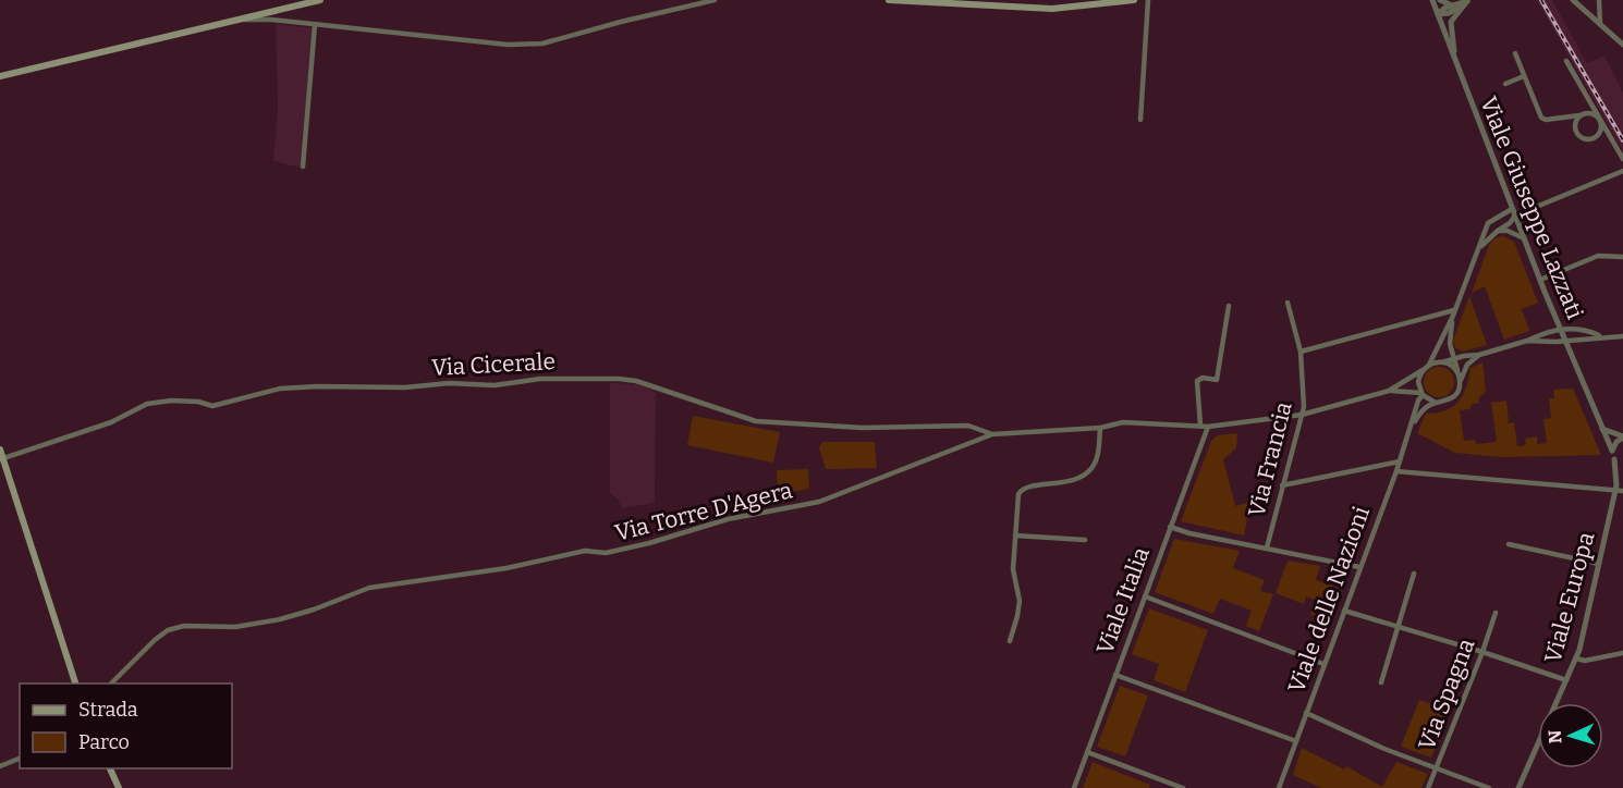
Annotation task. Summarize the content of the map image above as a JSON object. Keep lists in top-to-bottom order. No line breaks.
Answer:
{"streets":{"street":["Viale Giuseppe Lazzati","Via Cicerale","Via Francia","Via Torre D'Agera","Viale Europa","Viale delle Nazioni","Viale Italia","Via Spagna"]},"crossings":[["Viale Giuseppe Lazzati","Viale Europa"],["Via Cicerale","Via Torre D'Agera"],["Via Francia","Via Torre D'Agera"],["Via Torre D'Agera","Viale Italia"]],"legend":["Strada","Parco"],"north":"left"}
